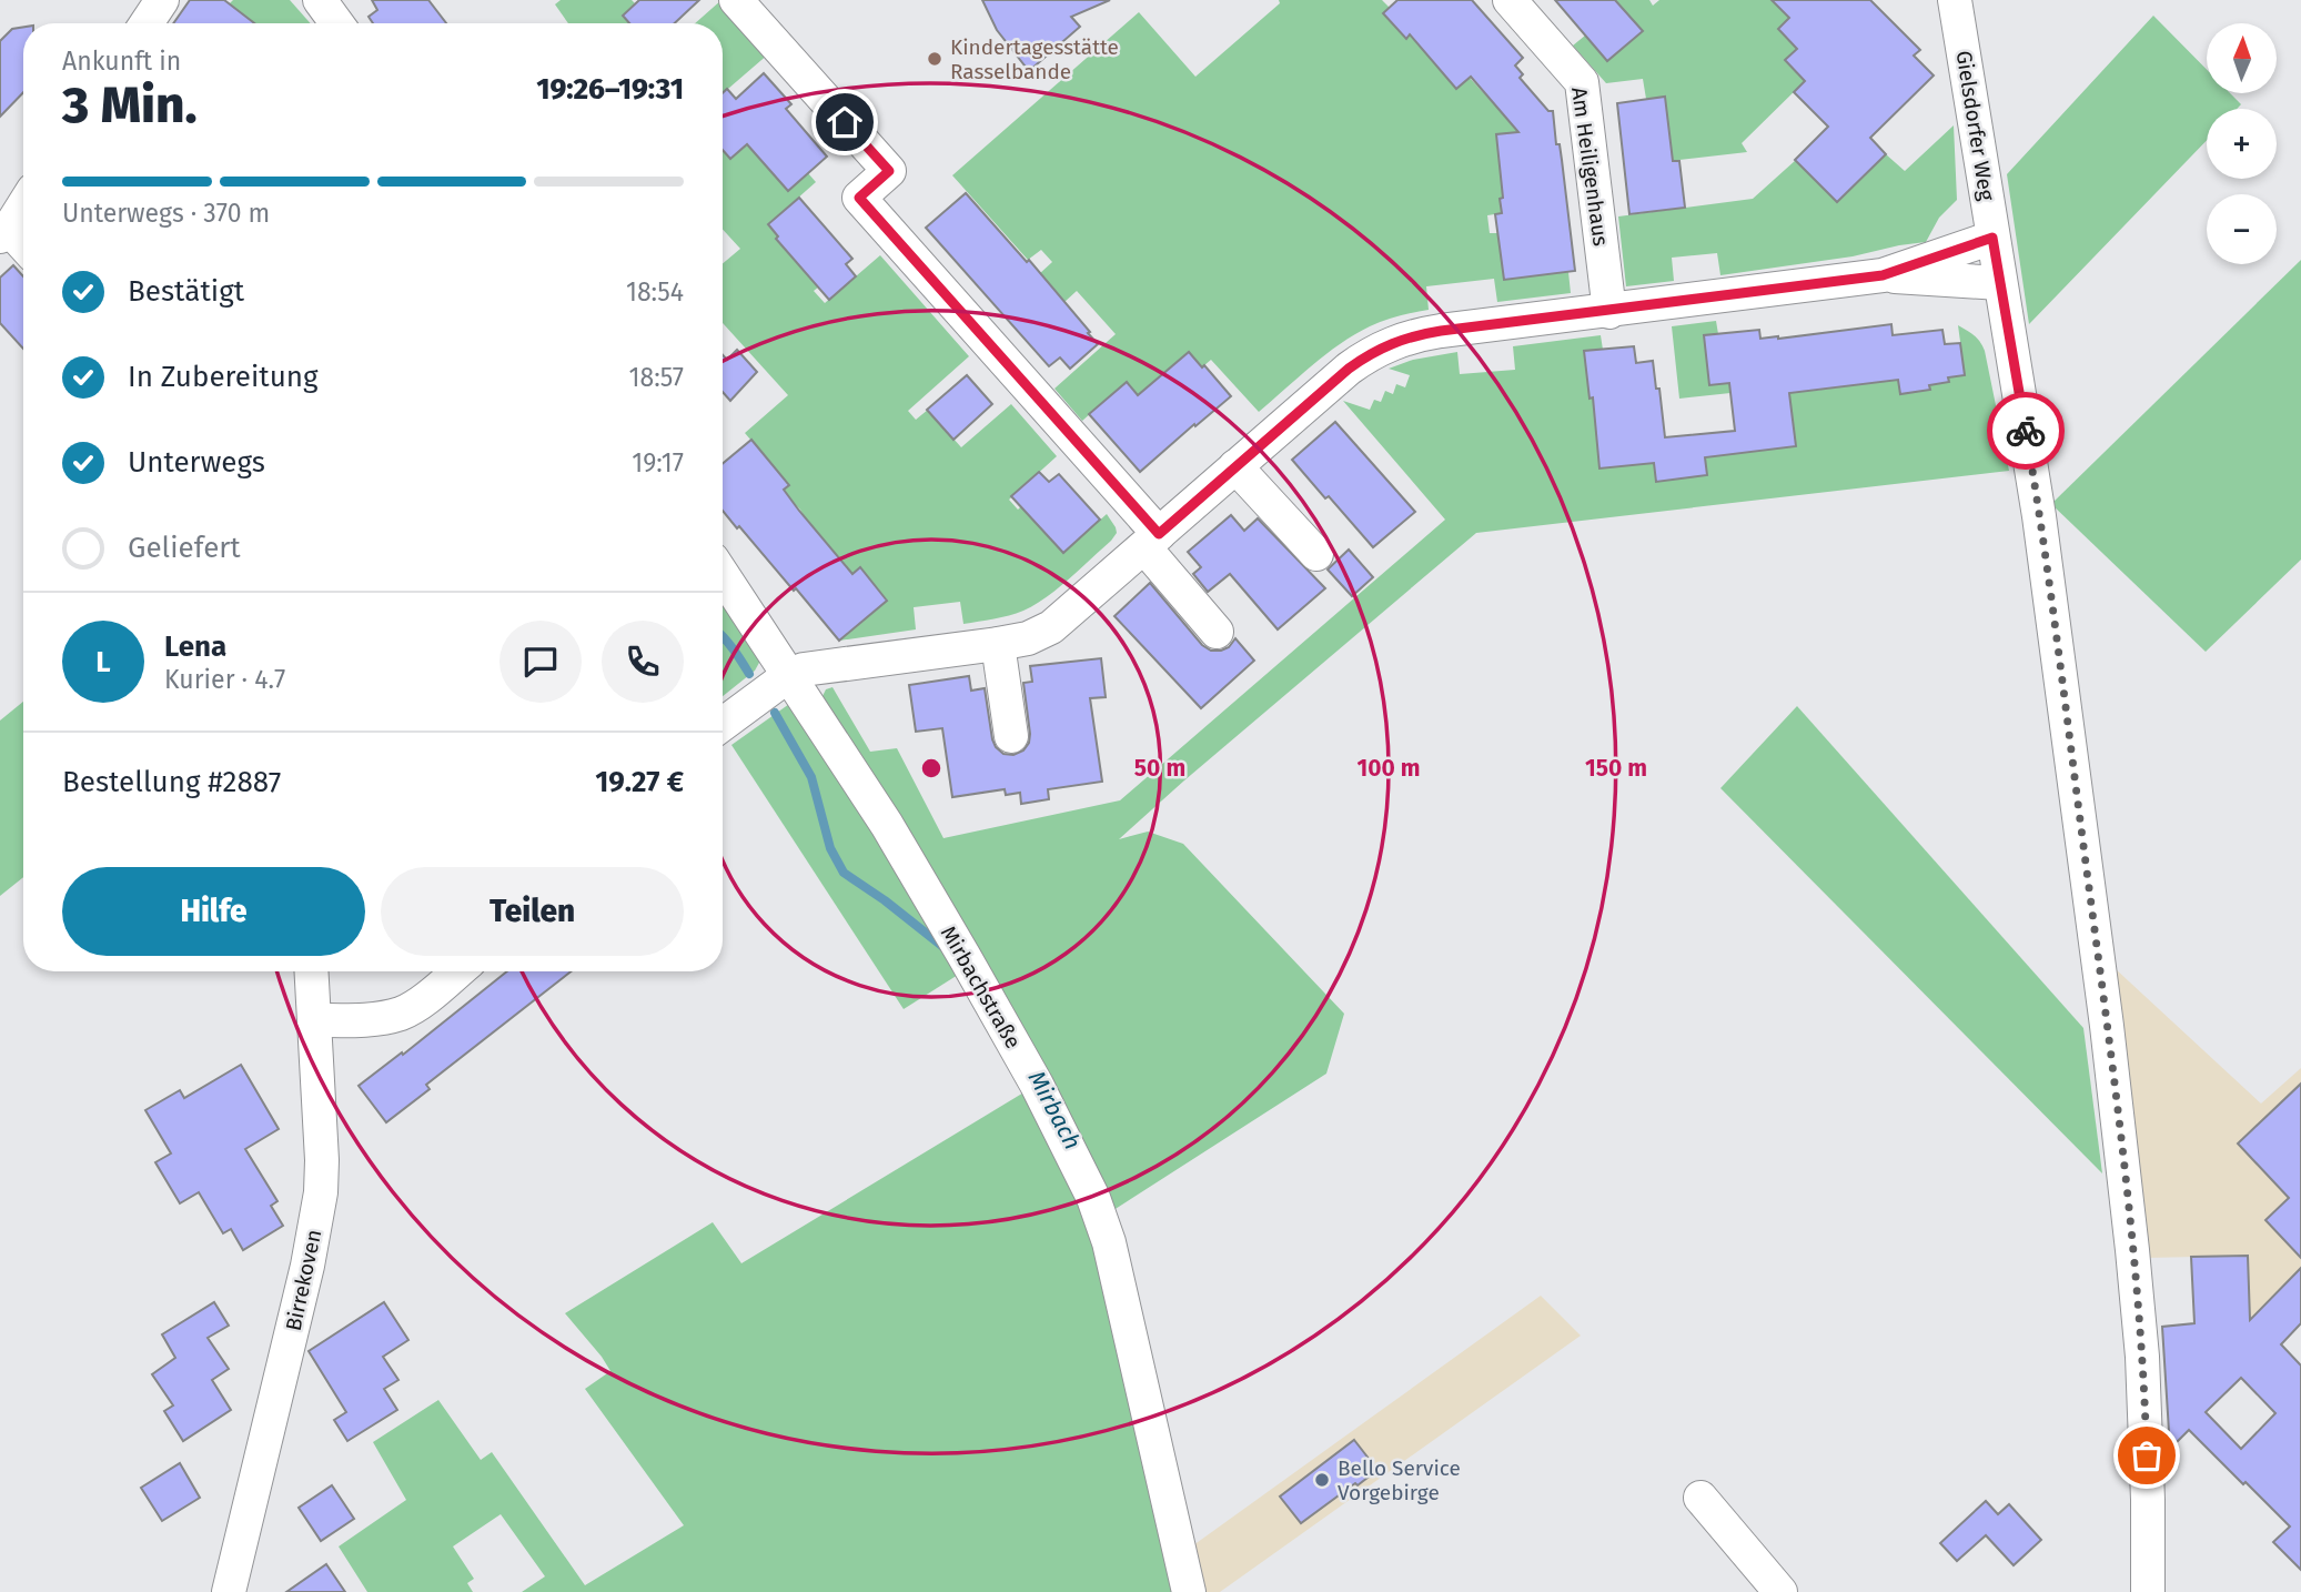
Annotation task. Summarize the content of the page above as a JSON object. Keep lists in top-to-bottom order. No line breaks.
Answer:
{"streets":{"street":["Gielsdorfer Weg","Am Heiligenhaus","Mirbachstraße","Birrekoven"]},"water":["Mirbach"],"places":["Kindertagesstätte Rasselbande","Bello Service Vorgebirge"],"north":"top","page":{"map_buttons":["+","−"],"heading":["3 Min.","Ankunft in","19:26–19:31"],"panel":["Lena","Kurier · 4.7","Bestellung #2887","19.27 €"],"bar":"Unterwegs · 370 m","list":[["Bestätigt","18:54"],["In Zubereitung","18:57"],["Unterwegs","19:17"],"Geliefert"],"round":"L","buttons":["Hilfe","Teilen"]},"rings":["50 m","100 m","150 m"]}
